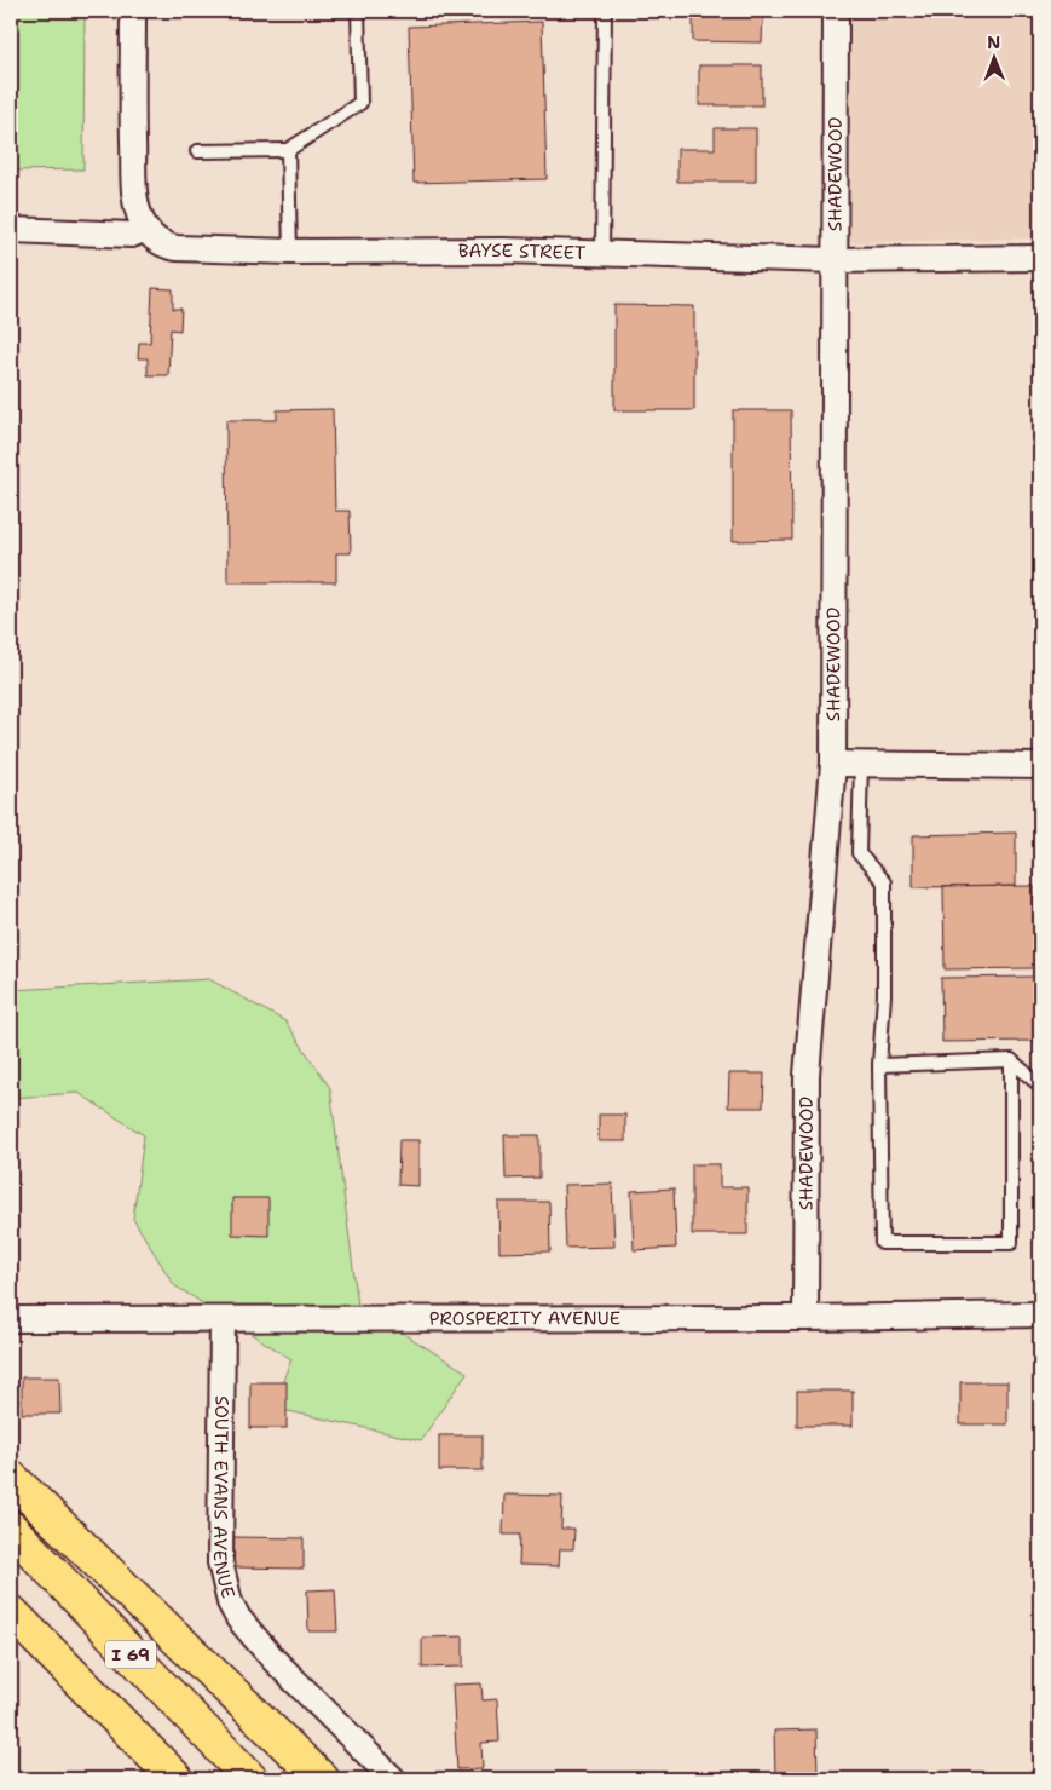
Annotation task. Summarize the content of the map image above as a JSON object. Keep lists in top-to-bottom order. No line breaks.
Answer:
{"streets":{"highway":["I 69"],"street":["SHADEWOOD","BAYSE STREET","PROSPERITY AVENUE","SOUTH EVANS AVENUE"]},"crossings":[["SHADEWOOD","BAYSE STREET"],["SHADEWOOD","PROSPERITY AVENUE"],["PROSPERITY AVENUE","SOUTH EVANS AVENUE"]],"north":"top"}
